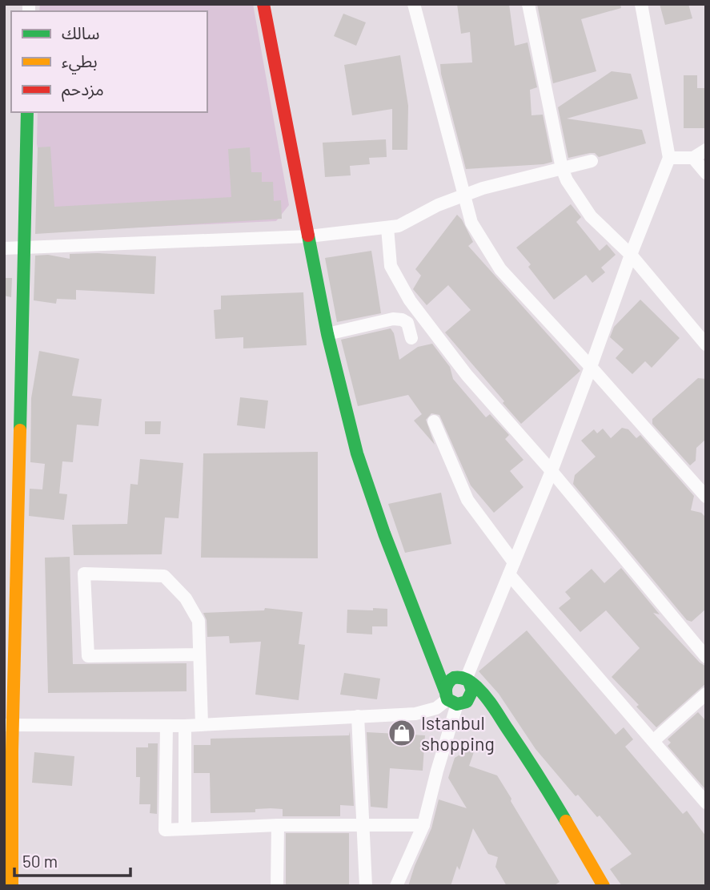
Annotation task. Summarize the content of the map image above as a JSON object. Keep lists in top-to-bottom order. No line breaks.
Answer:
{"places":{"shop":["Istanbul shopping"]},"legend":["سالك","بطيء","مزدحم"],"scale_bar":"50 m"}
